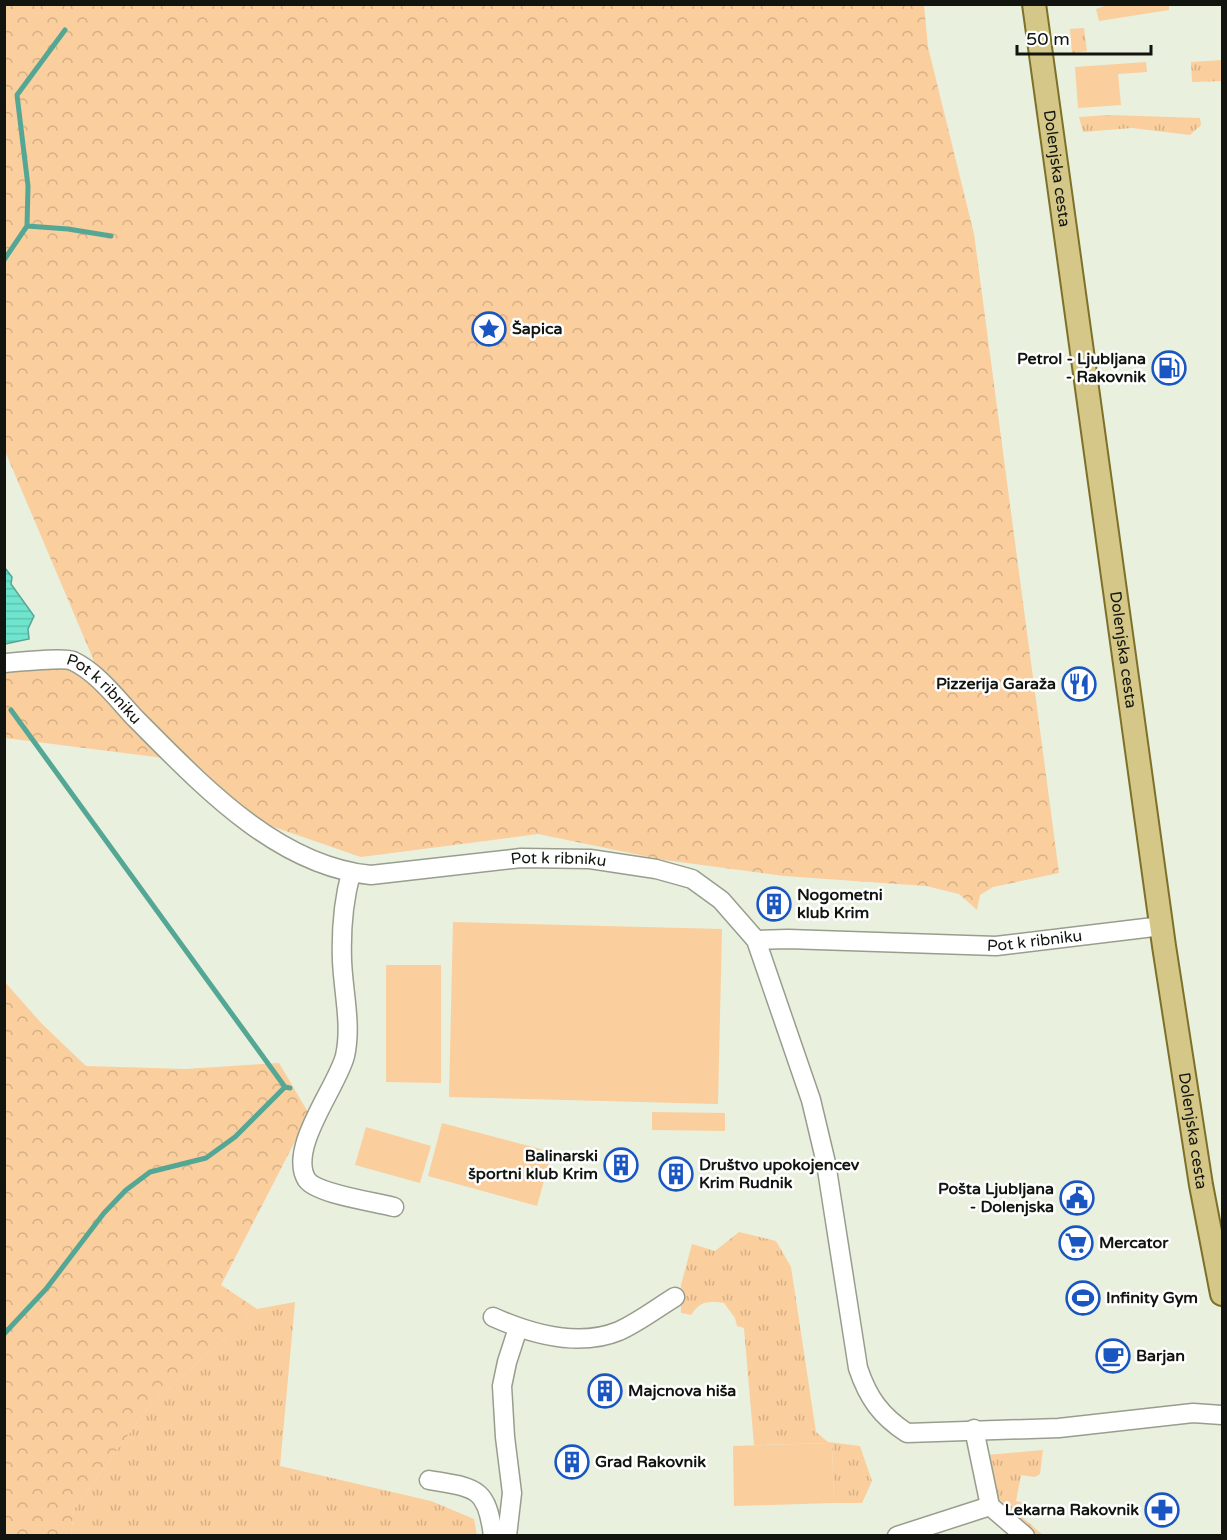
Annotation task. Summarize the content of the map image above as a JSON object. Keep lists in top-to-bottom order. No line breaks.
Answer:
{"streets":{"main road":["Dolenjska cesta"],"street":["Pot k ribniku"]},"crossings":[["Dolenjska cesta","Pot k ribniku"]],"places":{"place":["Šapica"],"fuel station":["Petrol - Ljubljana - Rakovnik"],"restaurant":["Pizzerija Garaža"],"building":["Nogometni klub Krim","Balinarski športni klub Krim","Društvo upokojencev Krim Rudnik","Majcnova hiša","Grad Rakovnik"],"public building":["Pošta Ljubljana - Dolenjska"],"supermarket":["Mercator"],"sports":["Infinity Gym"],"cafe":["Barjan"],"pharmacy":["Lekarna Rakovnik"]},"scale_bar":"50 m"}
